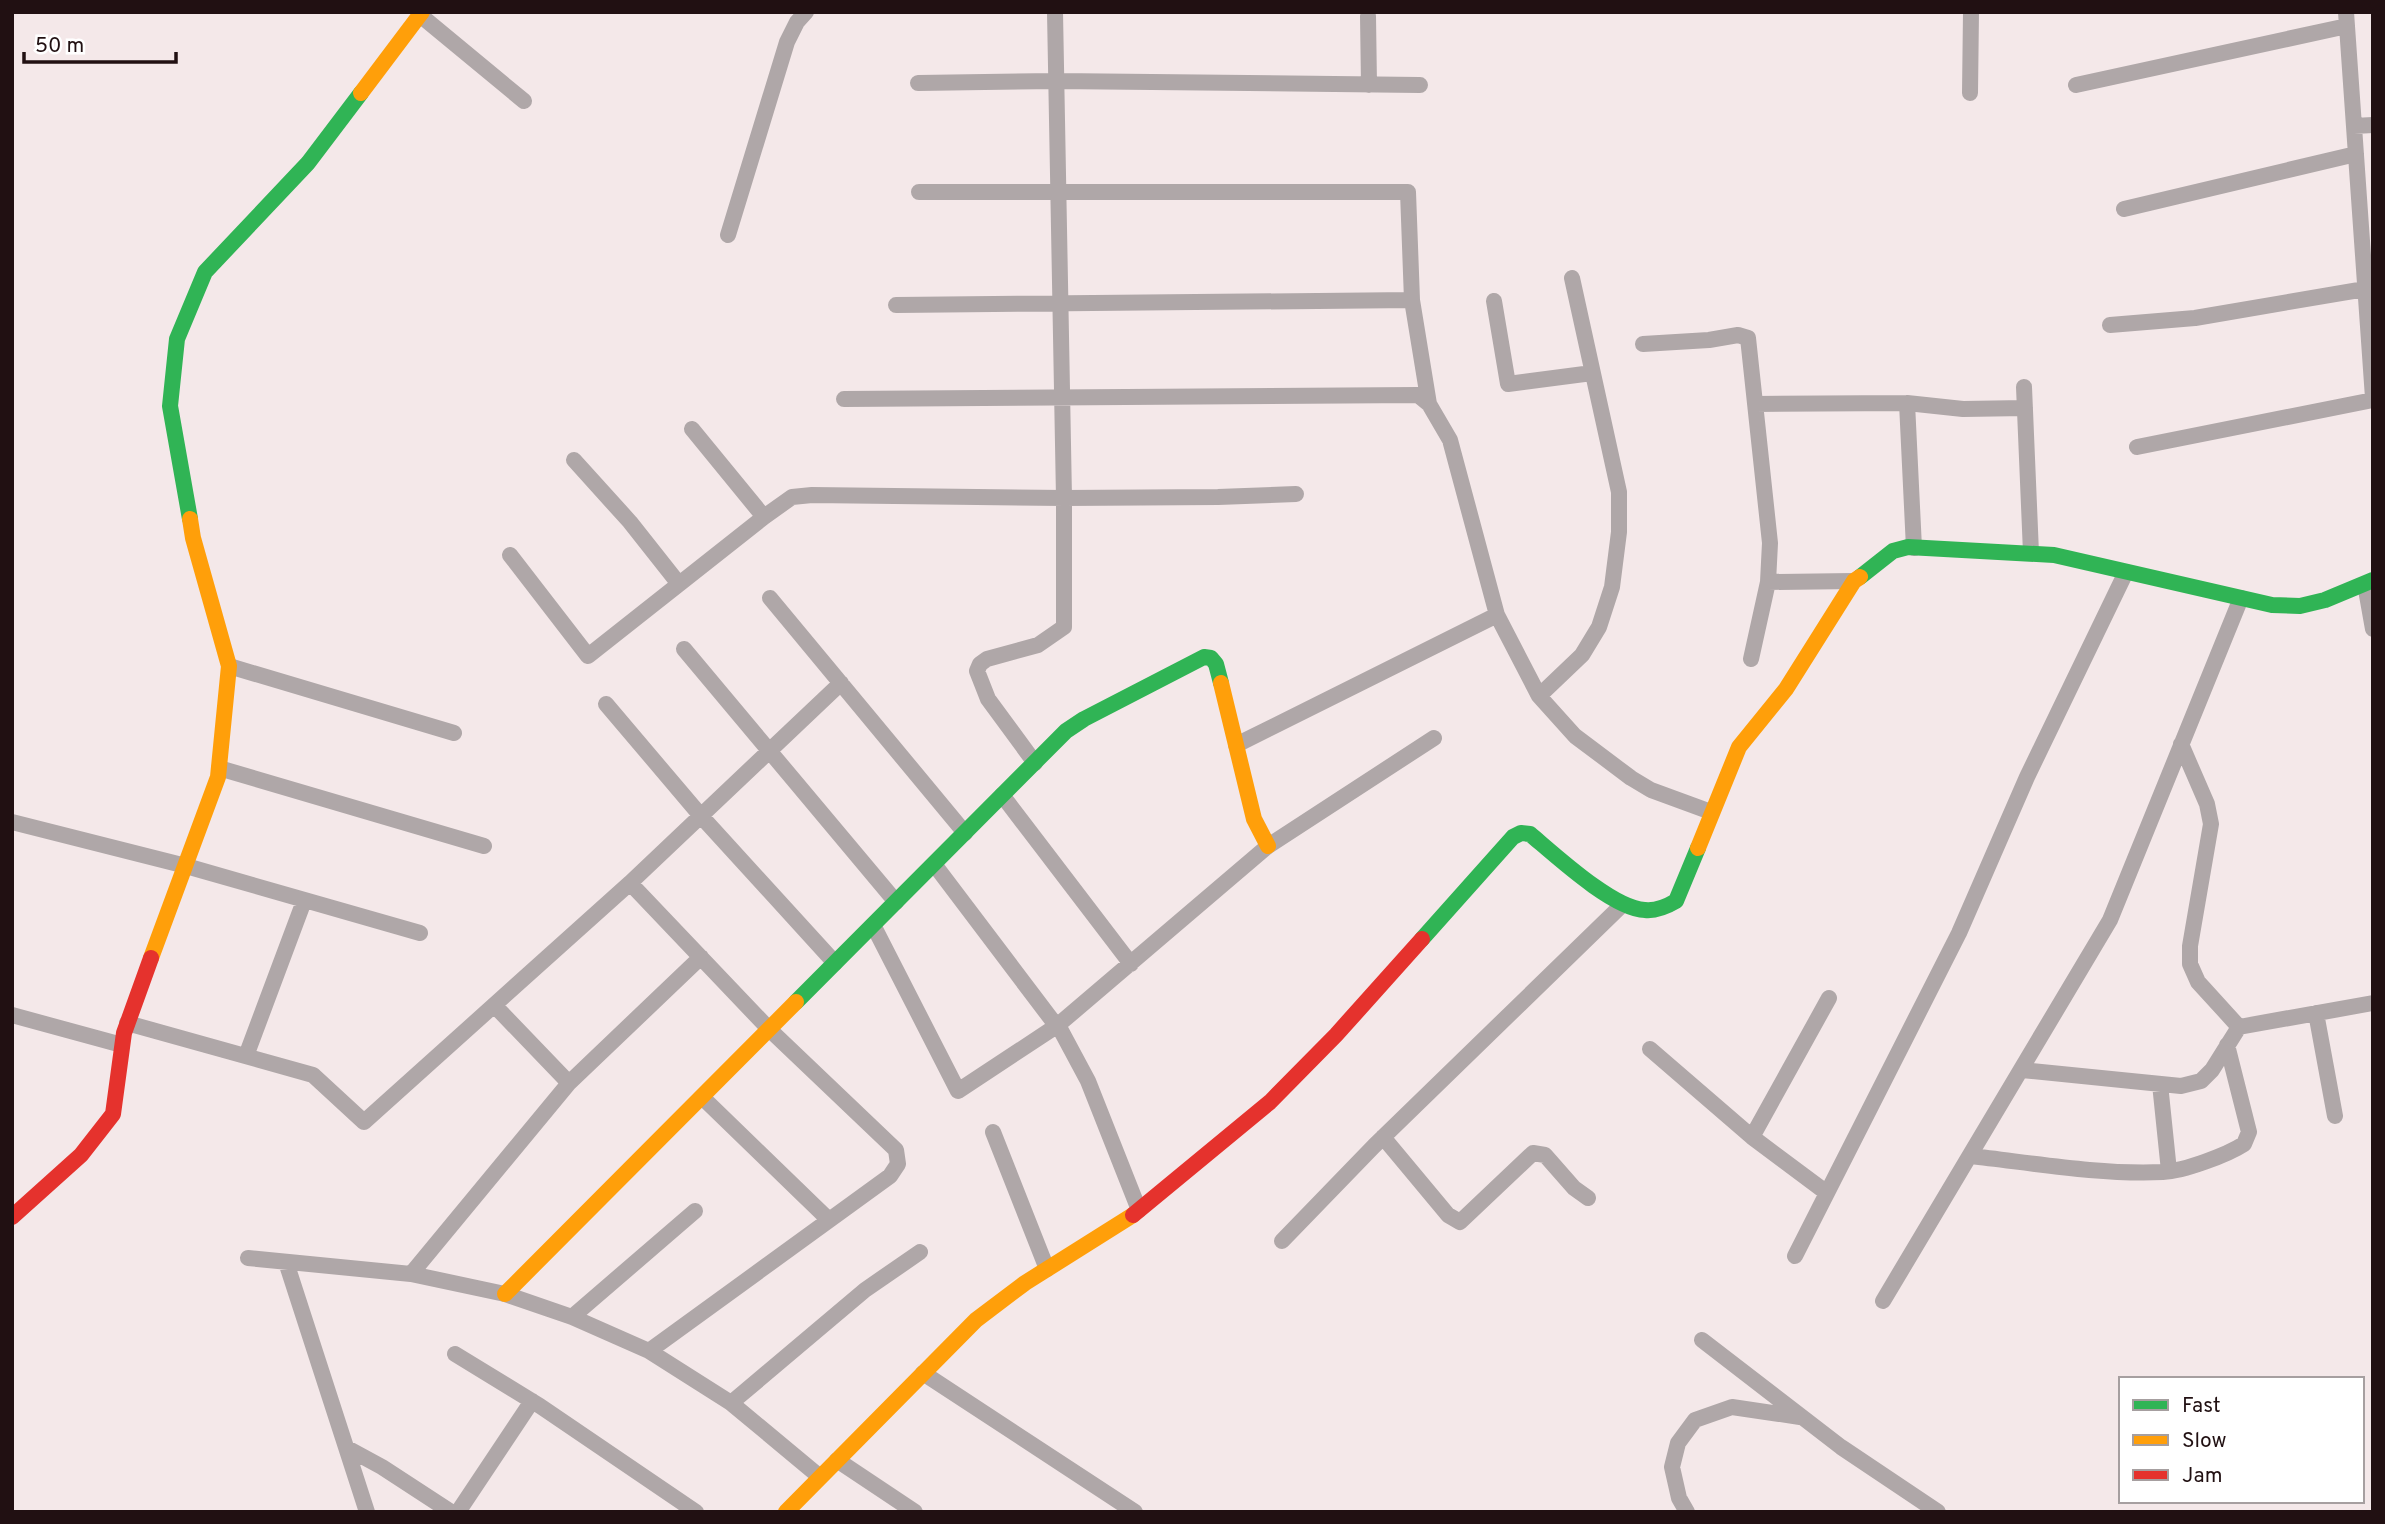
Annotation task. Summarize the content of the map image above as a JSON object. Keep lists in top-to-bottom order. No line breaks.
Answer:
{"legend":["Fast","Slow","Jam"],"scale_bar":"50 m"}
